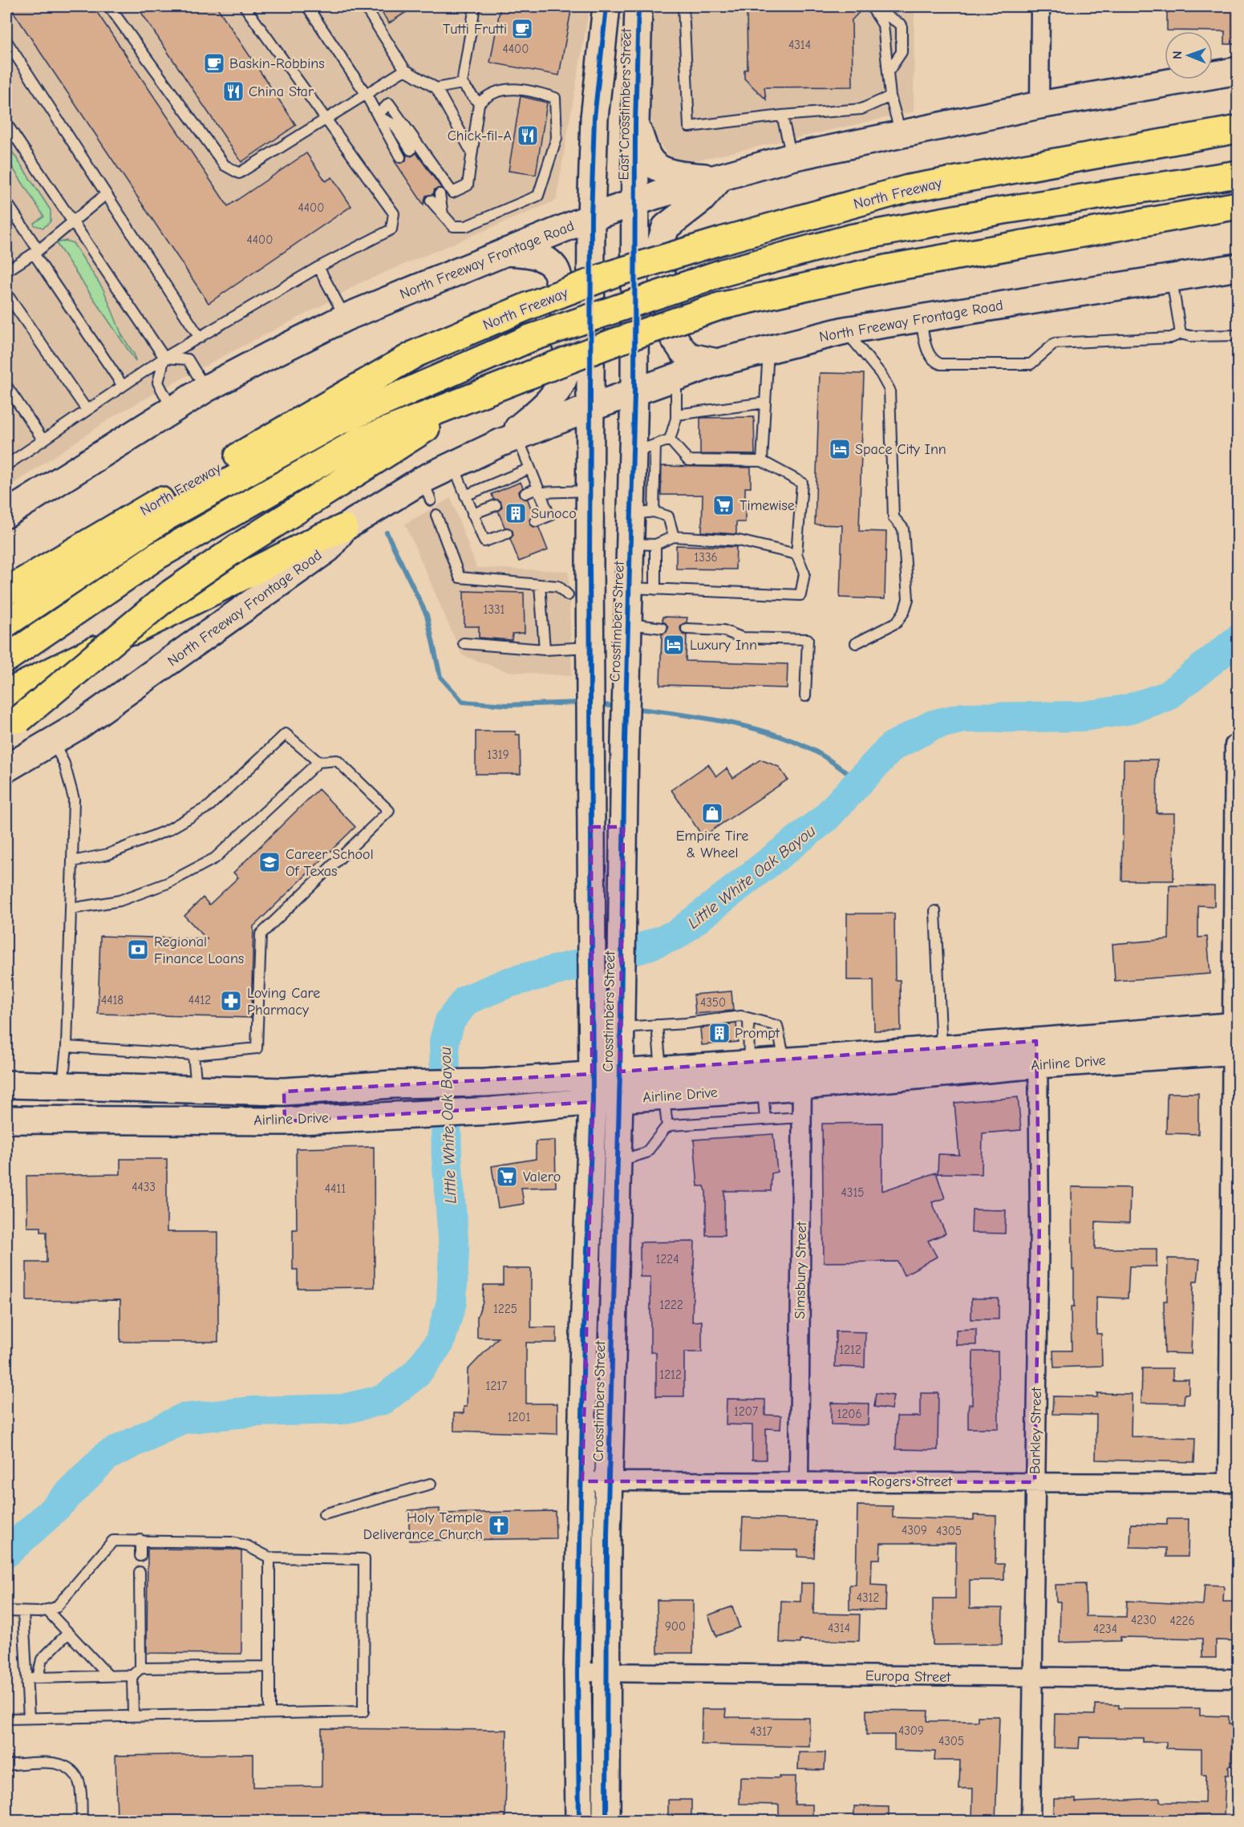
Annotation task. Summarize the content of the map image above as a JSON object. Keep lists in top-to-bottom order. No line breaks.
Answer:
{"streets":{"highway":["North Freeway"],"main road":["East Crosstimbers Street","North Freeway Frontage Road","Crosstimbers Street","Airline Drive"],"street":["Simsbury Street","Barkley Street","Rogers Street","Europa Street"]},"crossings":[["East Crosstimbers Street","North Freeway Frontage Road"],["East Crosstimbers Street","Crosstimbers Street"],["North Freeway Frontage Road","Crosstimbers Street"],["Crosstimbers Street","Airline Drive"],["Crosstimbers Street","Rogers Street"],["Crosstimbers Street","Europa Street"],["Airline Drive","Simsbury Street"],["Airline Drive","Barkley Street"],["Simsbury Street","Rogers Street"],["Barkley Street","Rogers Street"],["Barkley Street","Europa Street"]],"water":["Little White Oak Bayou"],"places":{"cafe":["Tutti Frutti","Baskin-Robbins"],"restaurant":["China Star","Chick-fil-A"],"hotel":["Space City Inn","Luxury Inn"],"supermarket":["Timewise","Valero"],"building":["Sunoco","Prompt"],"shop":["Empire Tire & Wheel"],"school or university":["Career School Of Texas"],"bank":["Regional Finance Loans"],"pharmacy":["Loving Care Pharmacy"],"church":["Holy Temple Deliverance Church"]},"house_numbers":["4314","4400","4400","4400","1336","1331","1319","4418","4412","4350","4433","4411","4315","1224","1222","1225","1212","1212","1217","1207","1206","1201","4309","4305","4312","4230","4226","900","4314","4234","4309","4317","4305"],"north":"left"}
